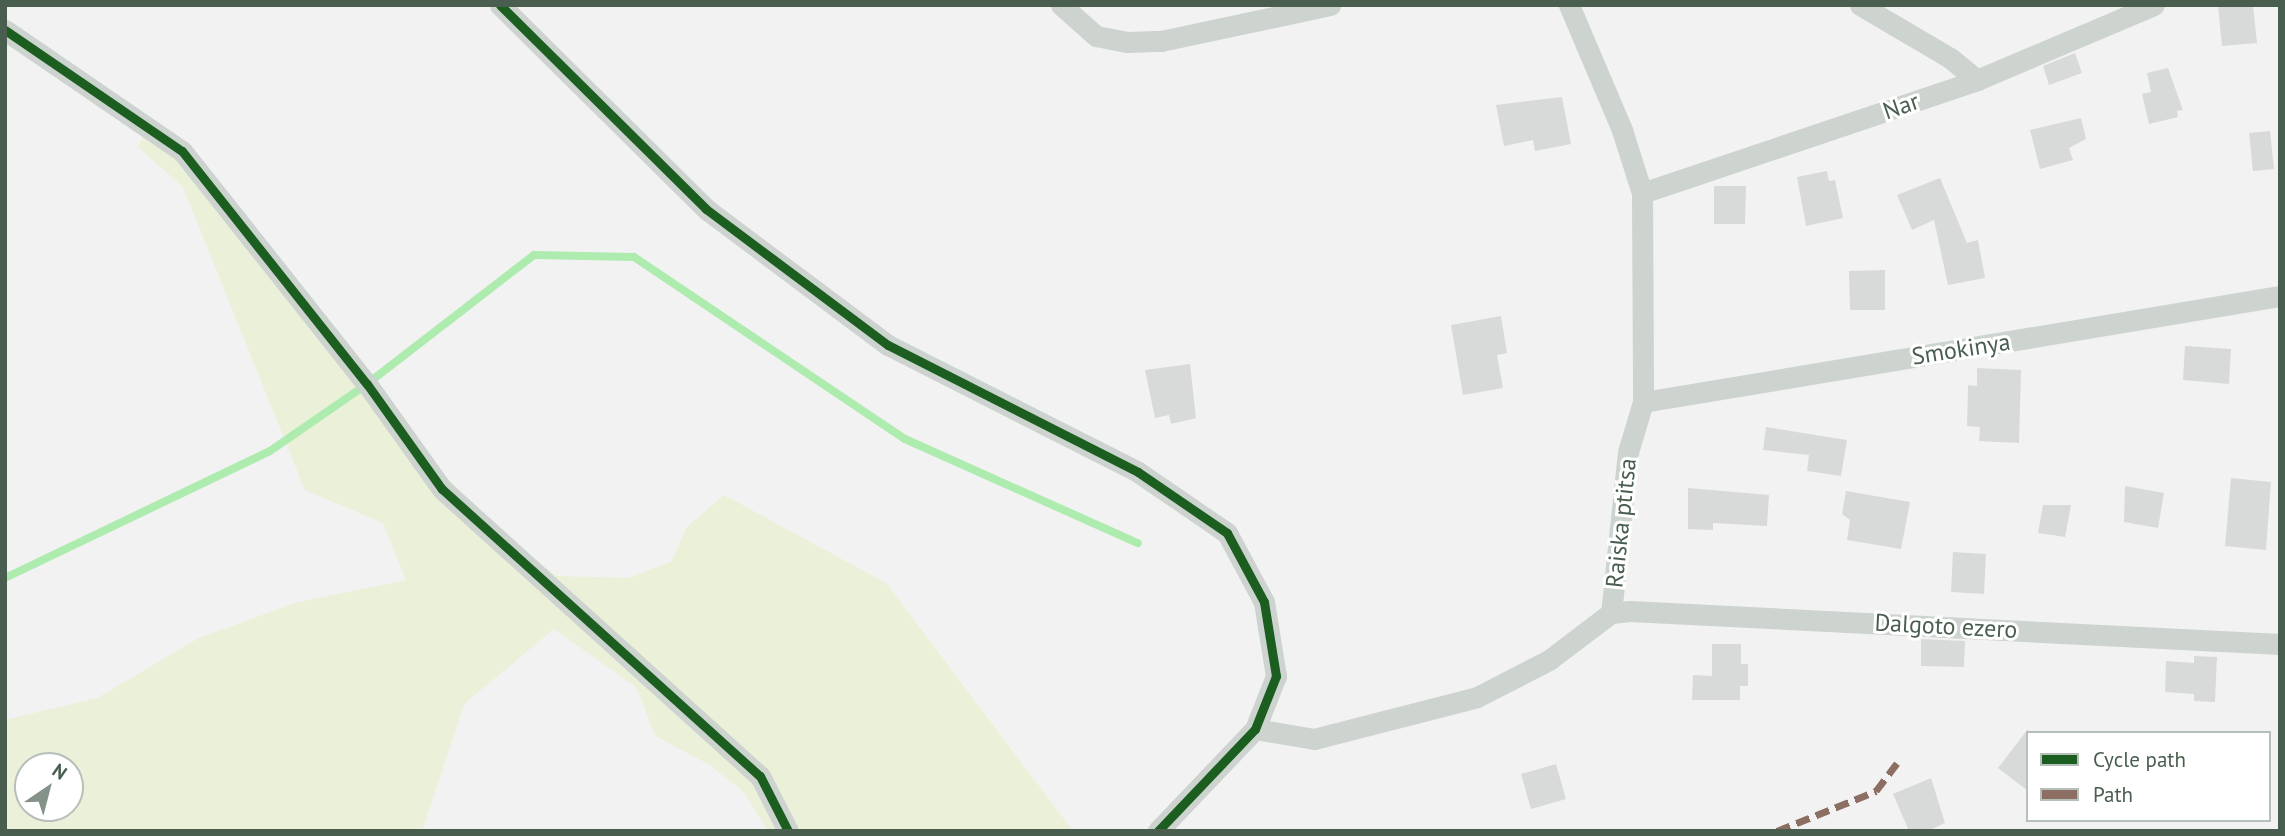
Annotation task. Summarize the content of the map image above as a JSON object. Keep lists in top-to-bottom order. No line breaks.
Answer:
{"streets":{"street":["Nar","Smokinya","Raiska ptitsa","Dalgoto ezero"]},"crossings":[["Nar","Raiska ptitsa"],["Smokinya","Raiska ptitsa"],["Raiska ptitsa","Dalgoto ezero"]],"legend":["Cycle path","Path"],"north":"top right"}
